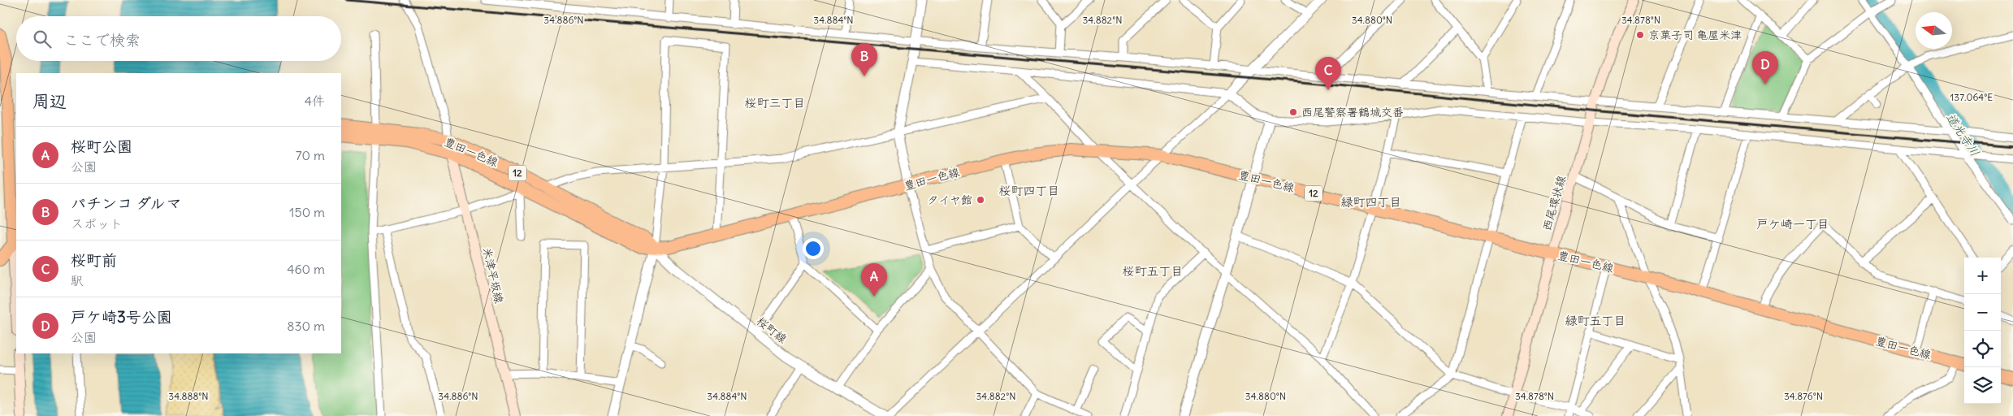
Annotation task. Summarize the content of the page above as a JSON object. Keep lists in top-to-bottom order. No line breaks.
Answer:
{"streets":{"main road":["豊田一色線","12","西尾環状線","米津平坂線"],"street":["桜町線"]},"crossings":[["豊田一色線","西尾環状線"],["豊田一色線","米津平坂線"],["豊田一色線","桜町線"]],"districts":["桜町三丁目","桜町四丁目","緑町四丁目","戸ケ崎一丁目","桜町五丁目","緑町五丁目"],"water":["道光寺川"],"places":["京菓子司 亀屋米津","西尾警察署鶴城交番","タイヤ館"],"north":"left","page":{"search":"ここで検索","pins":["B","D","C","A"],"heading":["周辺","4件"],"list":[{"mark":"A","name":"桜町公園","note":"公園","value":"70 m"},{"mark":"B","name":"パチンコ ダルマ","note":"スポット","value":"150 m"},{"mark":"C","name":"桜町前","note":"駅","value":"460 m"},{"mark":"D","name":"戸ケ崎3号公園","note":"公園","value":"830 m"}],"map_buttons":["+","−"]},"coordinates":["34.882°N","34.886°N","34.884°N","34.880°N","34.878°N","137.064°E","34.888°N","34.876°N"]}
